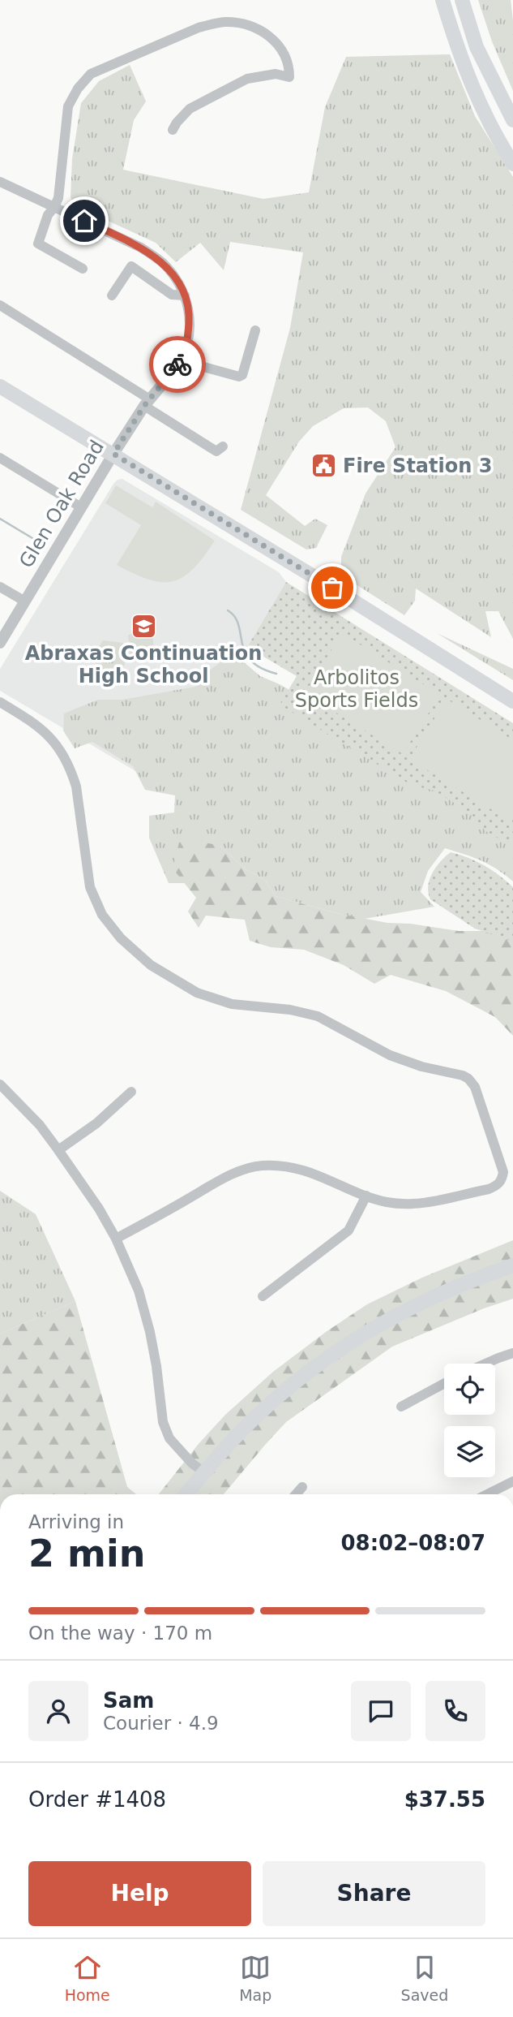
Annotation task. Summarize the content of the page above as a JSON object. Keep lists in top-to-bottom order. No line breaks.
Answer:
{"streets":{"street":["Glen Oak Road"]},"parks":["Arbolitos Sports Fields"],"places":{"public building":["Fire Station 3"],"school or university":["Abraxas Continuation High School"]},"page":{"heading":["2 min","Arriving in","08:02–08:07"],"panel":["Sam","Courier · 4.9","Order #1408","$37.55"],"bar":"On the way · 170 m","buttons":["Help","Share"],"tabs":["Home","Map","Saved"]}}
